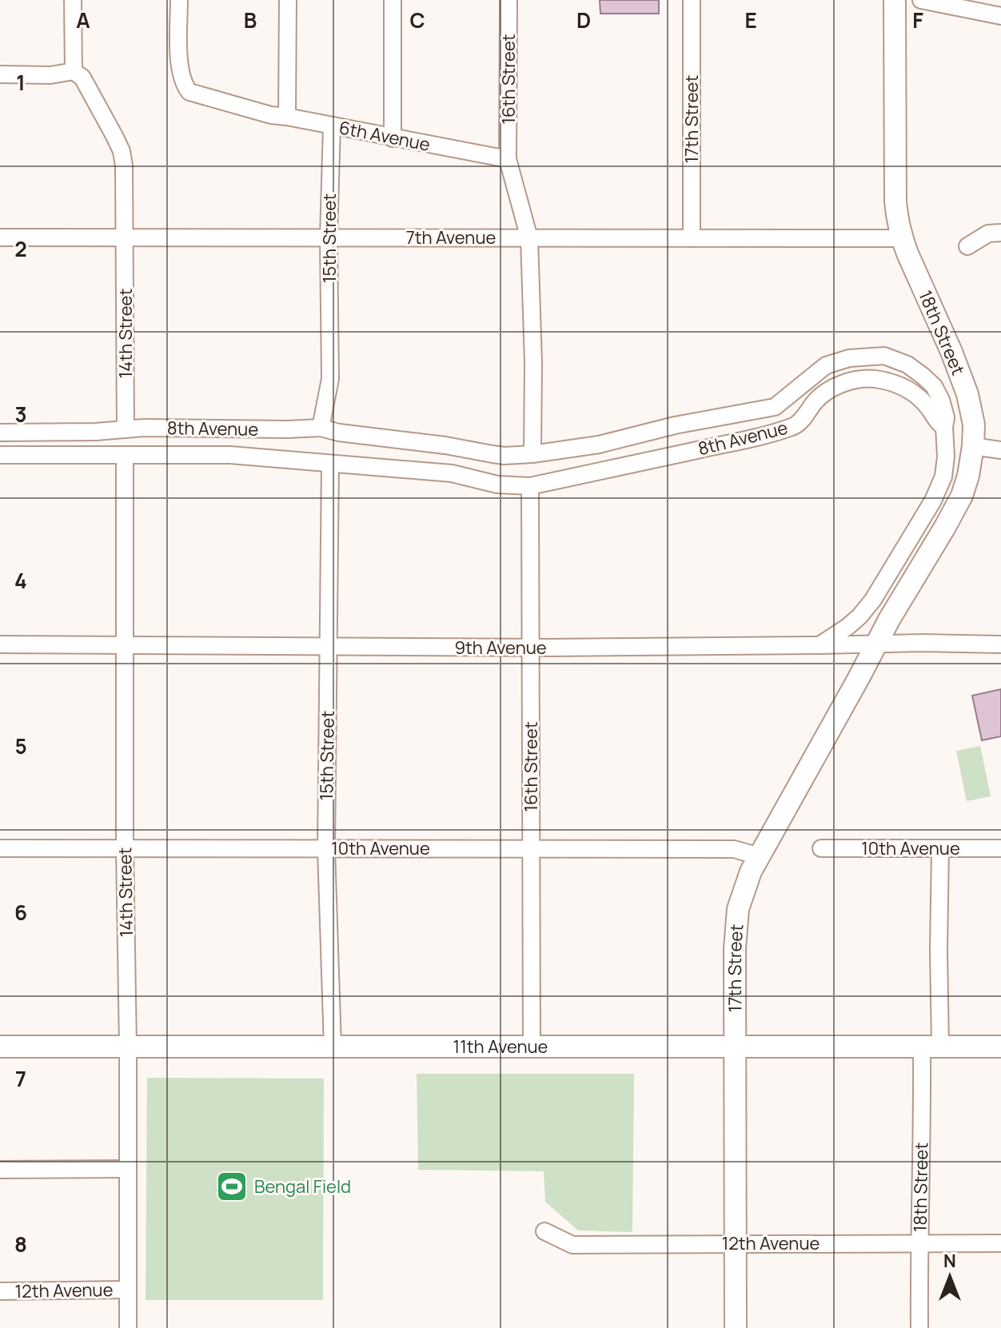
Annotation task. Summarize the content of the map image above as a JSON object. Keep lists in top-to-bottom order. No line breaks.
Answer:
{"streets":{"main road":["17th Street","18th Street","11th Avenue"],"street":["16th Street","6th Avenue","7th Avenue","15th Street","14th Street","8th Avenue","9th Avenue","10th Avenue","12th Avenue"]},"crossings":[["16th Street","6th Avenue"],["16th Street","8th Avenue"],["16th Street","9th Avenue"],["16th Street","10th Avenue"],["16th Street","11th Avenue"],["17th Street","7th Avenue"],["17th Street","18th Street"],["17th Street","9th Avenue"],["17th Street","10th Avenue"],["17th Street","11th Avenue"],["17th Street","12th Avenue"],["6th Avenue","15th Street"],["7th Avenue","15th Street"],["7th Avenue","18th Street"],["7th Avenue","14th Street"],["15th Street","8th Avenue"],["15th Street","9th Avenue"],["15th Street","10th Avenue"],["15th Street","11th Avenue"],["18th Street","9th Avenue"],["18th Street","10th Avenue"],["18th Street","11th Avenue"],["18th Street","12th Avenue"],["14th Street","8th Avenue"],["14th Street","9th Avenue"],["14th Street","10th Avenue"],["14th Street","11th Avenue"],["14th Street","12th Avenue"]],"places":{"sports":["Bengal Field"]},"north":"top","grid":{"columns":["A","B","C","D","E","F"],"rows":["1","2","3","4","5","6","7","8"]}}
